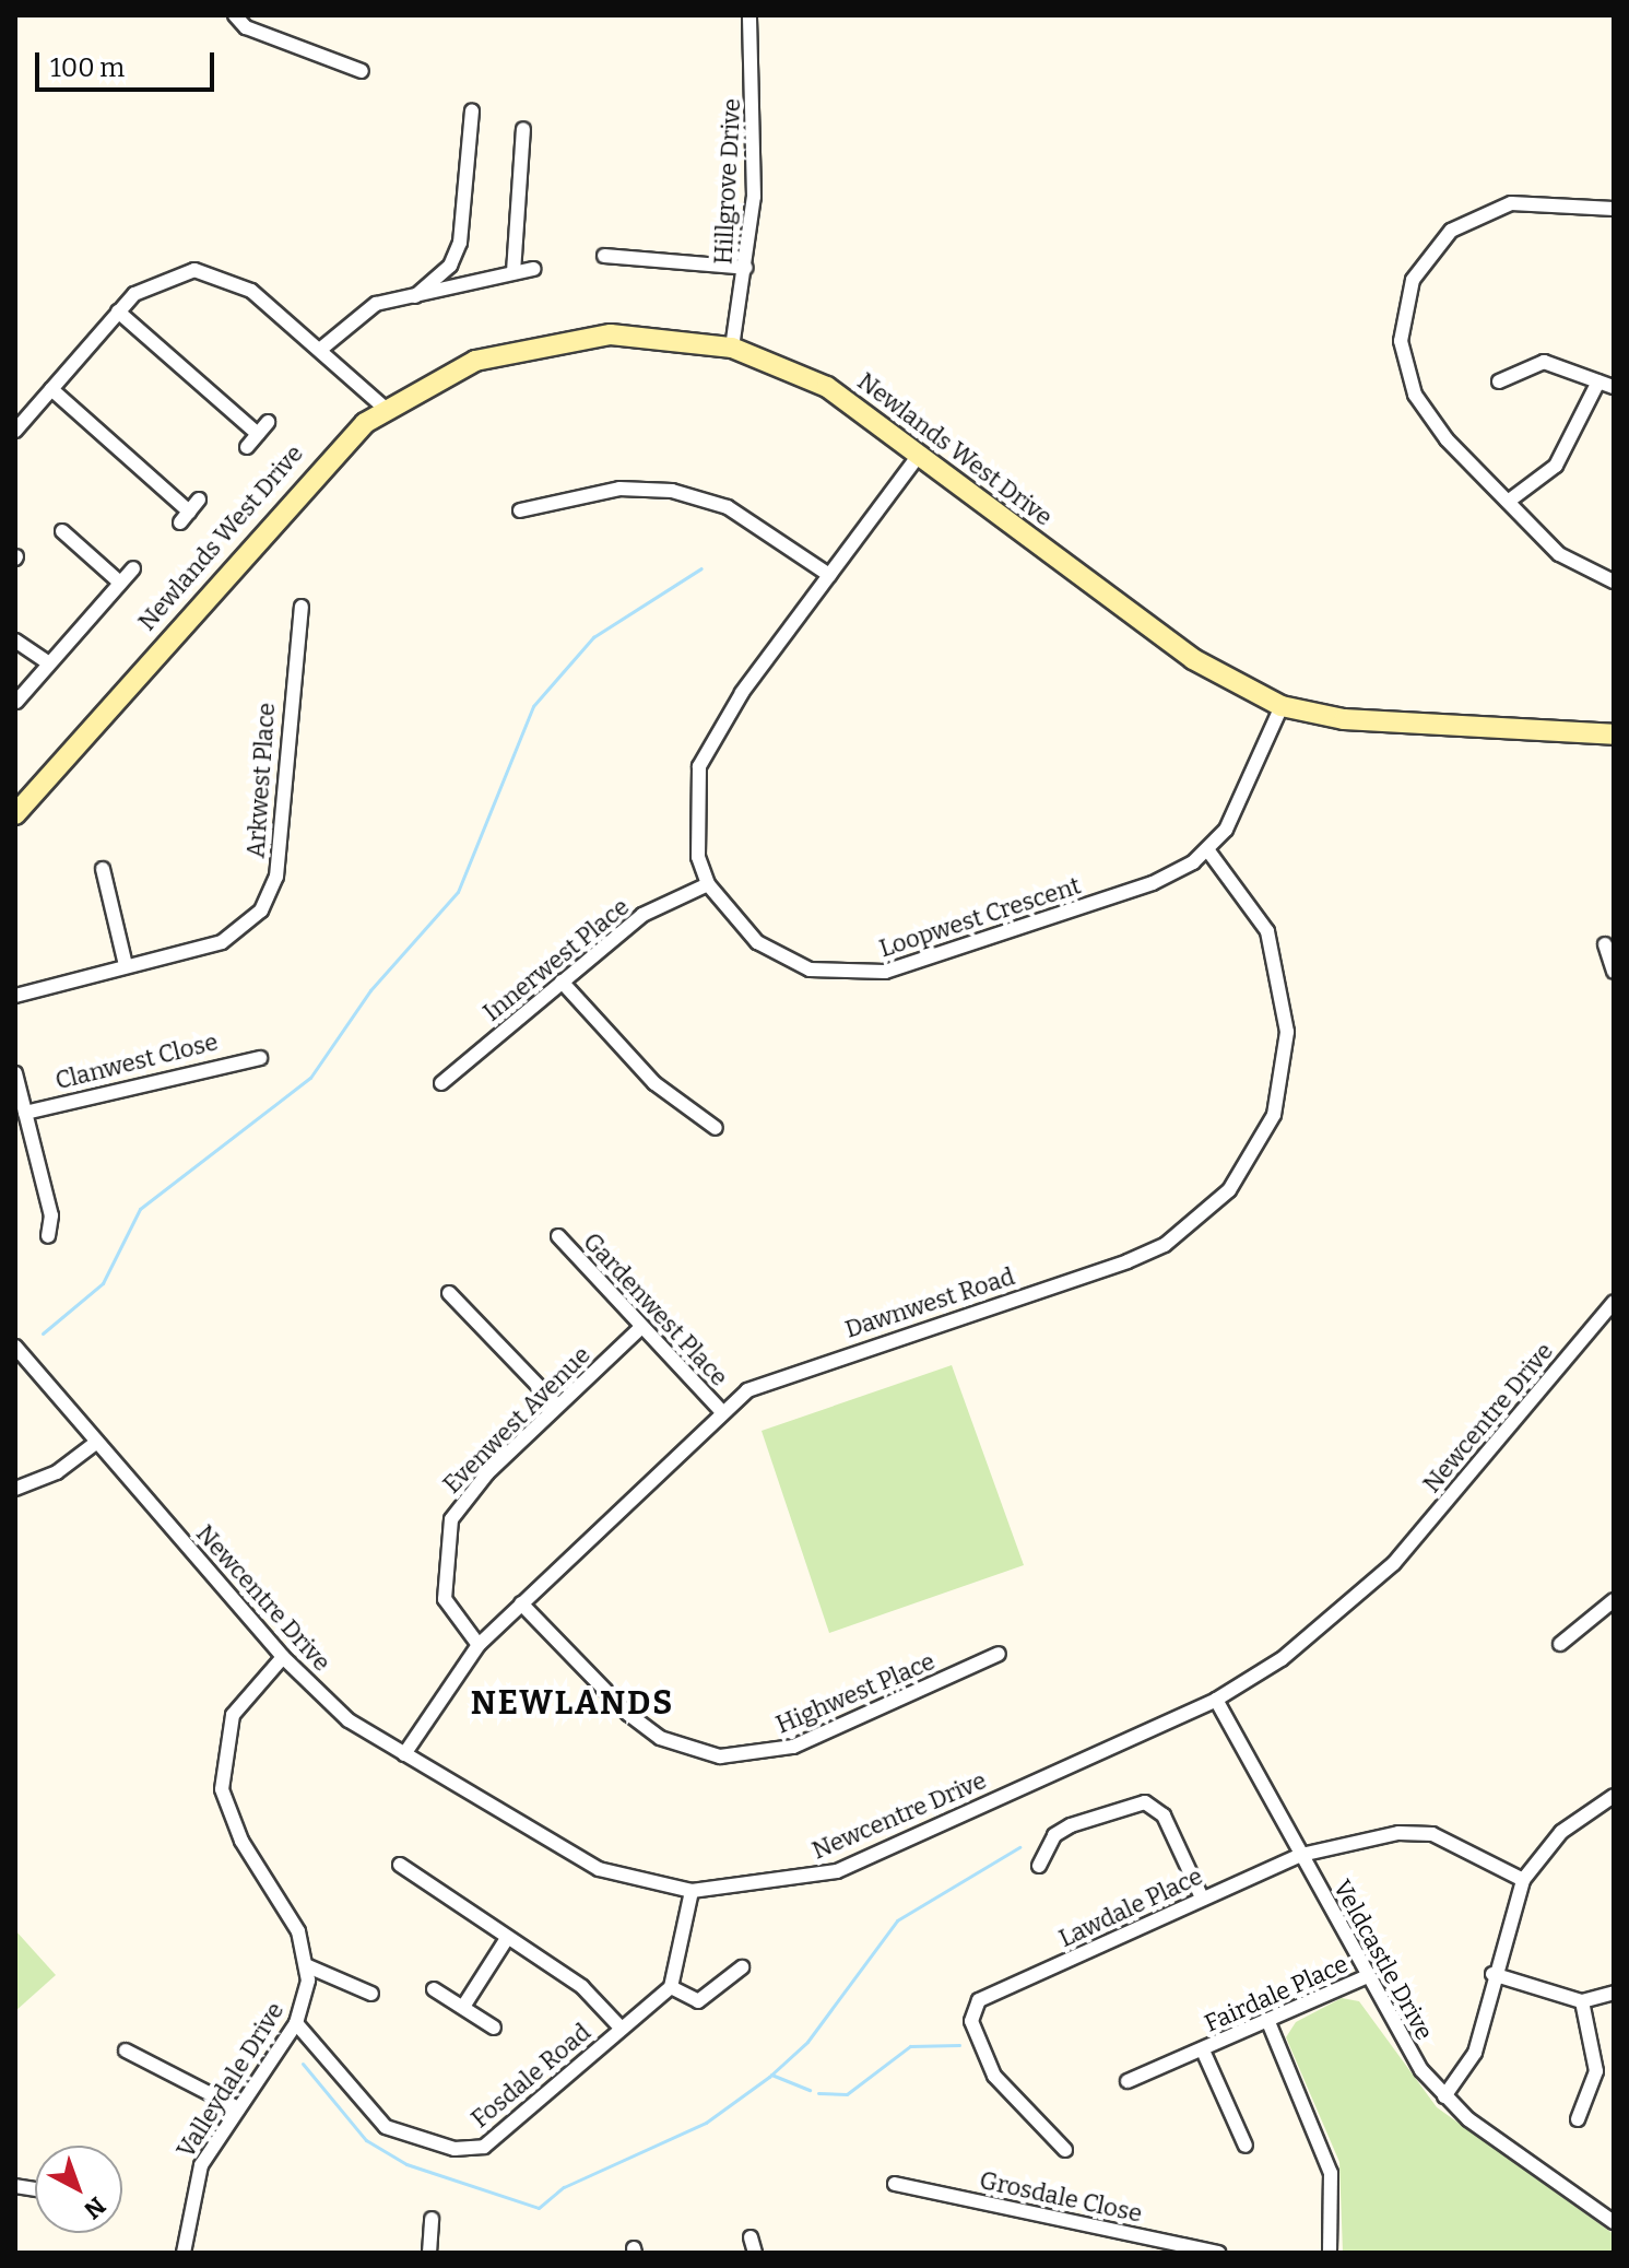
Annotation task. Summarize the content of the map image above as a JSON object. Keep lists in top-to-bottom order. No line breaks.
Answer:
{"streets":{"street":["Hillgrove Drive","Newlands West Drive","Arkwest Place","Loopwest Crescent","Innerwest Place","Clanwest Close","Dawnwest Road","Gardenwest Place","Newcentre Drive","Evenwest Avenue","Highwest Place","Lawdale Place","Veldcastle Drive","Fairdale Place","Fosdale Road","Valleydale Drive","Grosdale Close"]},"crossings":[["Hillgrove Drive","Newlands West Drive"],["Newlands West Drive","Loopwest Crescent"],["Loopwest Crescent","Innerwest Place"],["Loopwest Crescent","Dawnwest Road"],["Dawnwest Road","Gardenwest Place"],["Dawnwest Road","Newcentre Drive"],["Dawnwest Road","Evenwest Avenue"],["Dawnwest Road","Highwest Place"],["Gardenwest Place","Evenwest Avenue"],["Newcentre Drive","Veldcastle Drive"],["Lawdale Place","Veldcastle Drive"],["Veldcastle Drive","Fairdale Place"],["Fosdale Road","Valleydale Drive"]],"districts":["NEWLANDS"],"scale_bar":"100 m","north":"bottom right"}
